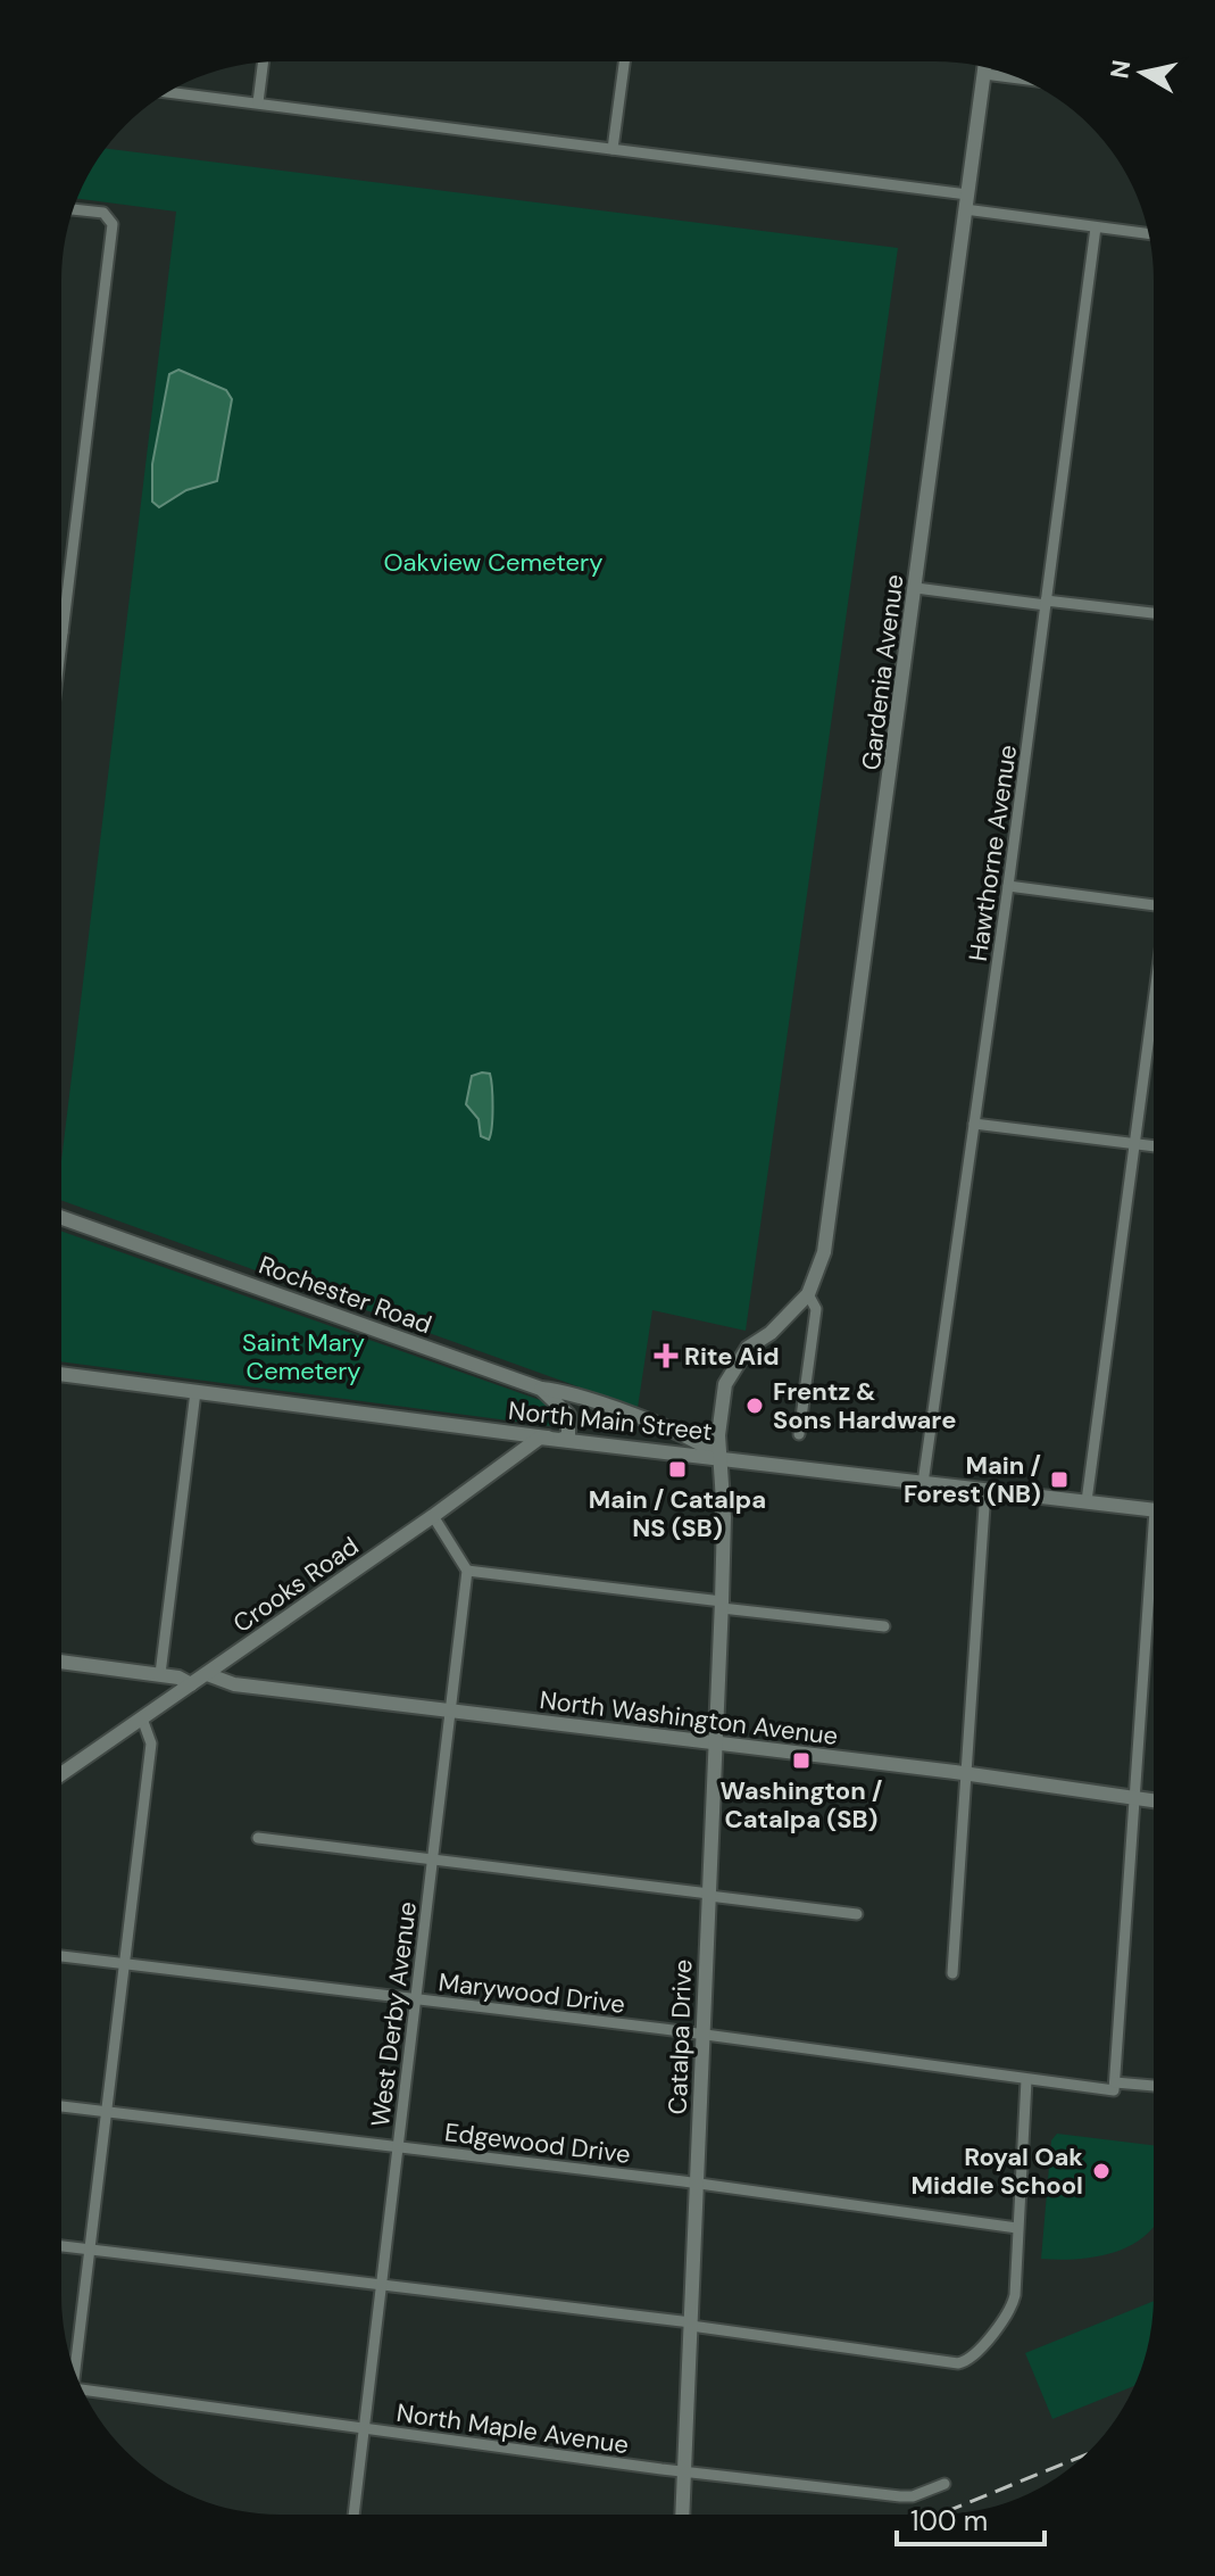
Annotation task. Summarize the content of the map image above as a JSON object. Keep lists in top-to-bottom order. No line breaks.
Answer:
{"streets":{"street":["Gardenia Avenue","Hawthorne Avenue","Rochester Road","North Main Street","Crooks Road","North Washington Avenue","Marywood Drive","West Derby Avenue","Catalpa Drive","Edgewood Drive","North Maple Avenue"]},"crossings":[["Gardenia Avenue","Rochester Road"],["Gardenia Avenue","North Main Street"],["Gardenia Avenue","Catalpa Drive"],["Hawthorne Avenue","North Main Street"],["Rochester Road","North Main Street"],["North Main Street","Crooks Road"],["Crooks Road","North Washington Avenue"],["North Washington Avenue","West Derby Avenue"],["North Washington Avenue","Catalpa Drive"],["Marywood Drive","West Derby Avenue"],["Marywood Drive","Catalpa Drive"],["West Derby Avenue","Edgewood Drive"],["West Derby Avenue","North Maple Avenue"],["Catalpa Drive","Edgewood Drive"],["Catalpa Drive","North Maple Avenue"]],"parks":["Oakview Cemetery","Saint Mary Cemetery"],"places":{"health":["Rite Aid"],"other":["Frentz & Sons Hardware","Royal Oak Middle School"],"transit":["Main / Catalpa NS (SB)","Main / Forest (NB)","Washington / Catalpa (SB)"]},"scale_bar":"100 m","north":"left"}
